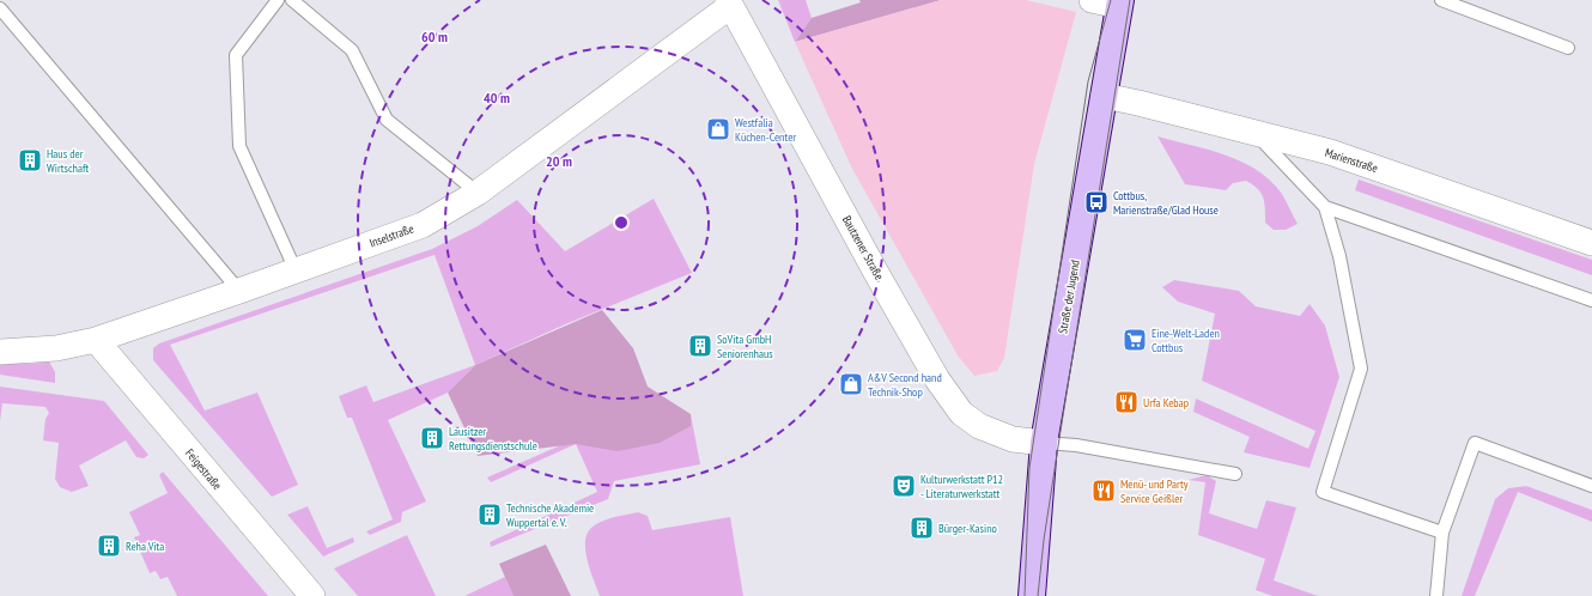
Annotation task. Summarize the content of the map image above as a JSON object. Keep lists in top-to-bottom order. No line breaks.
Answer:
{"streets":{"main road":["Straße der Jugend"],"street":["Marienstraße","Inselstraße","Bautzener Straße","Feigestraße"]},"crossings":[["Marienstraße","Straße der Jugend"],["Inselstraße","Bautzener Straße"],["Inselstraße","Feigestraße"],["Bautzener Straße","Straße der Jugend"]],"places":{"shop":["Westfalia Küchen-Center","A&V Second hand Technik-Shop"],"building":["Haus der Wirtschaft","SoVita GmbH Seniorenhaus","Lausitzer Rettungsdienstschule","Technische Akademie Wuppertal e. V.","Bürger-Kasino","Reha Vita"],"bus stop":["Cottbus, Marienstraße/Glad House"],"supermarket":["Eine-Welt-Laden Cottbus"],"restaurant":["Urfa Kebap","Menü- und Party Service Geißler"],"theatre":["Kulturwerkstatt P12 - Literaturwerkstatt"]},"rings":["60 m","40 m","20 m"]}
